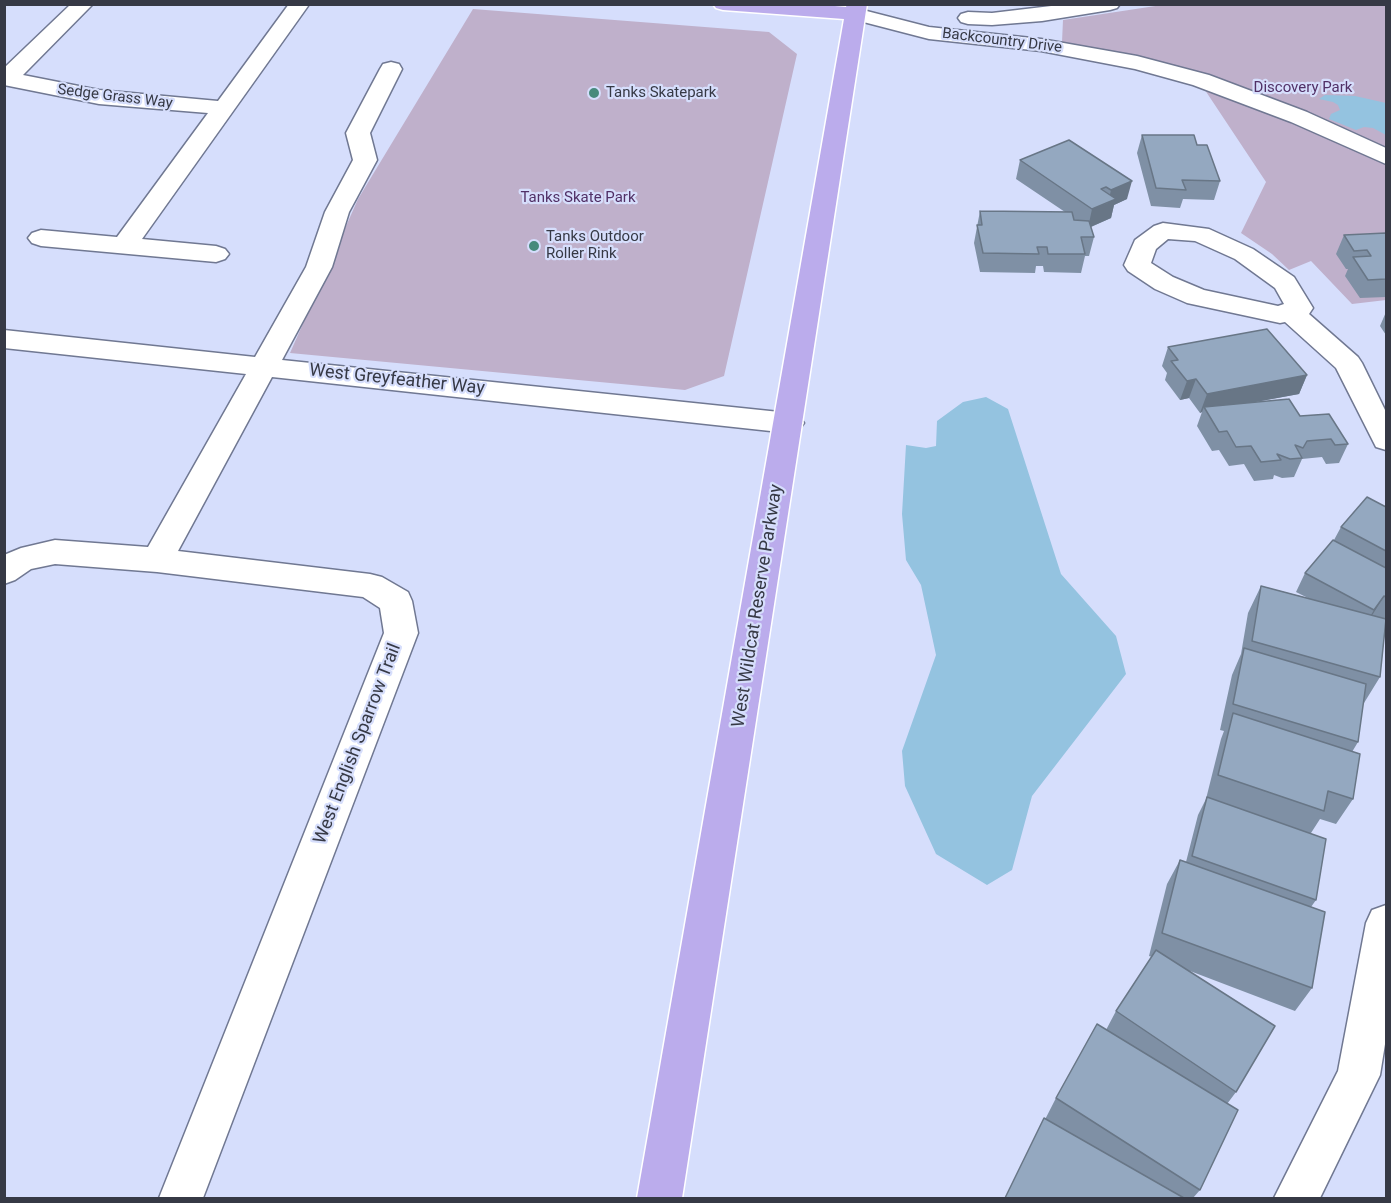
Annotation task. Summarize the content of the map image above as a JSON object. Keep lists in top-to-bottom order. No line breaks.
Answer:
{"streets":{"main road":["West Wildcat Reserve Parkway"],"street":["Backcountry Drive","Sedge Grass Way","West Greyfeather Way","West English Sparrow Trail"]},"crossings":[["Backcountry Drive","West Wildcat Reserve Parkway"],["West Greyfeather Way","West Wildcat Reserve Parkway"]],"parks":["Discovery Park","Tanks Skate Park"],"places":["Tanks Skatepark","Tanks Outdoor Roller Rink"]}
